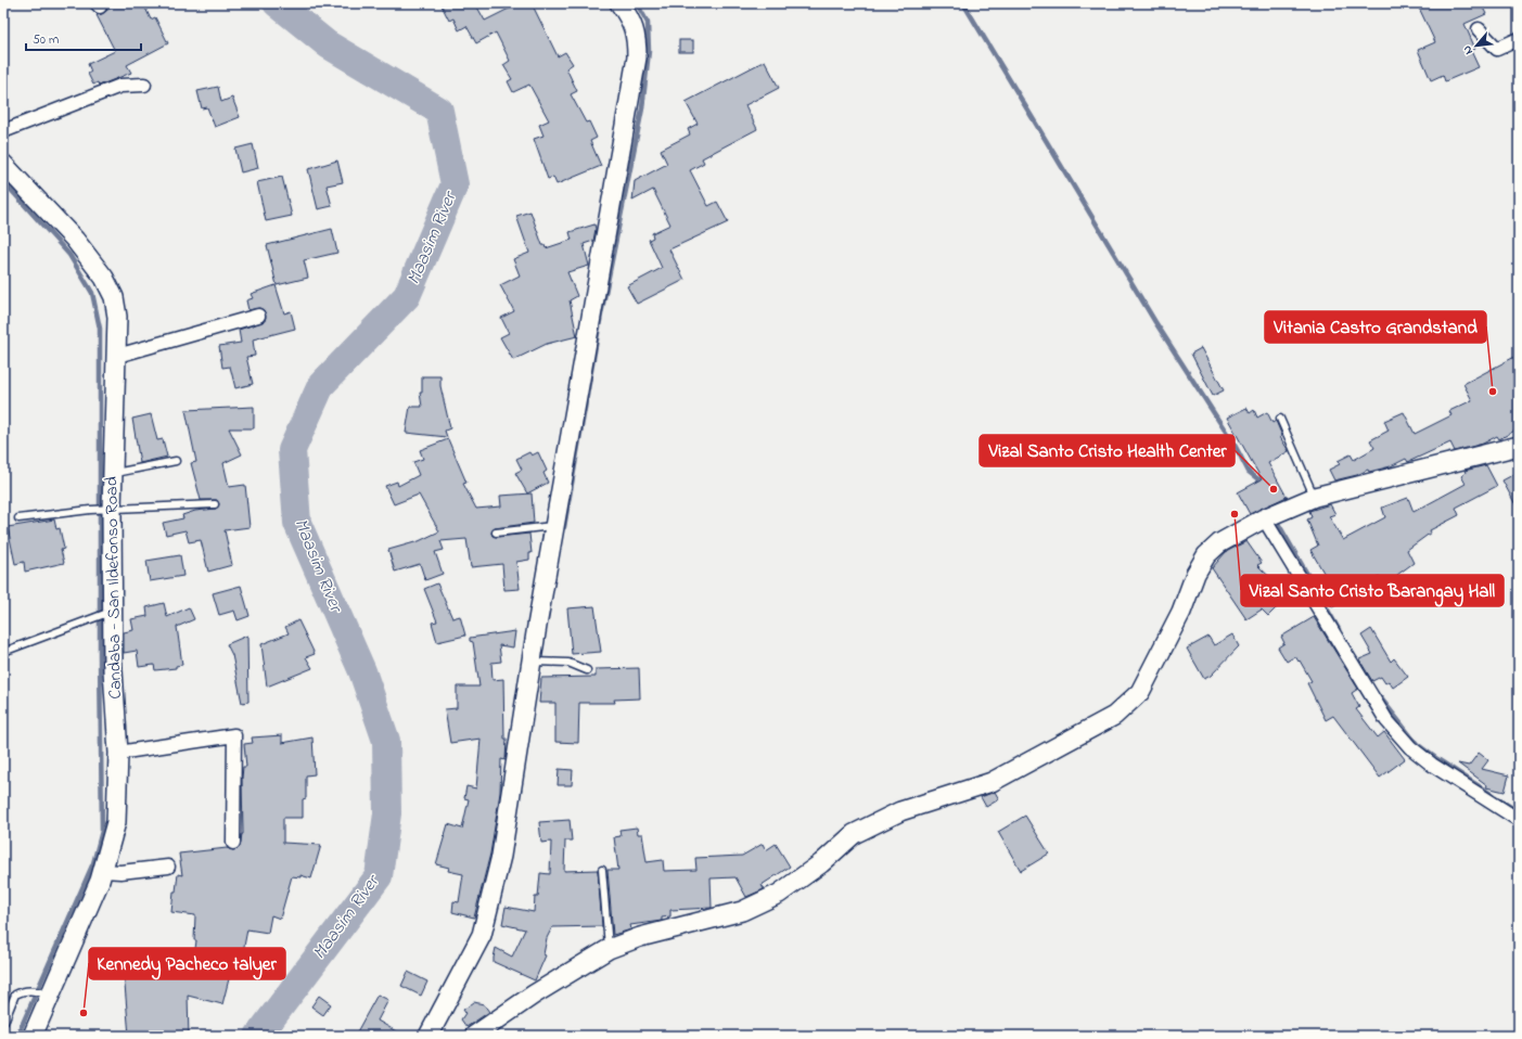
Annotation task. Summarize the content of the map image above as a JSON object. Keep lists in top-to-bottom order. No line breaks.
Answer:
{"streets":{"street":["Candaba - San Ildefonso Road"]},"water":["Maasim River"],"places":["Vitania Castro Grandstand","Vizal Santo Cristo Health Center","Vizal Santo Cristo Barangay Hall","Kennedy Pacheco talyer"],"scale_bar":"50 m","north":"bottom left"}
